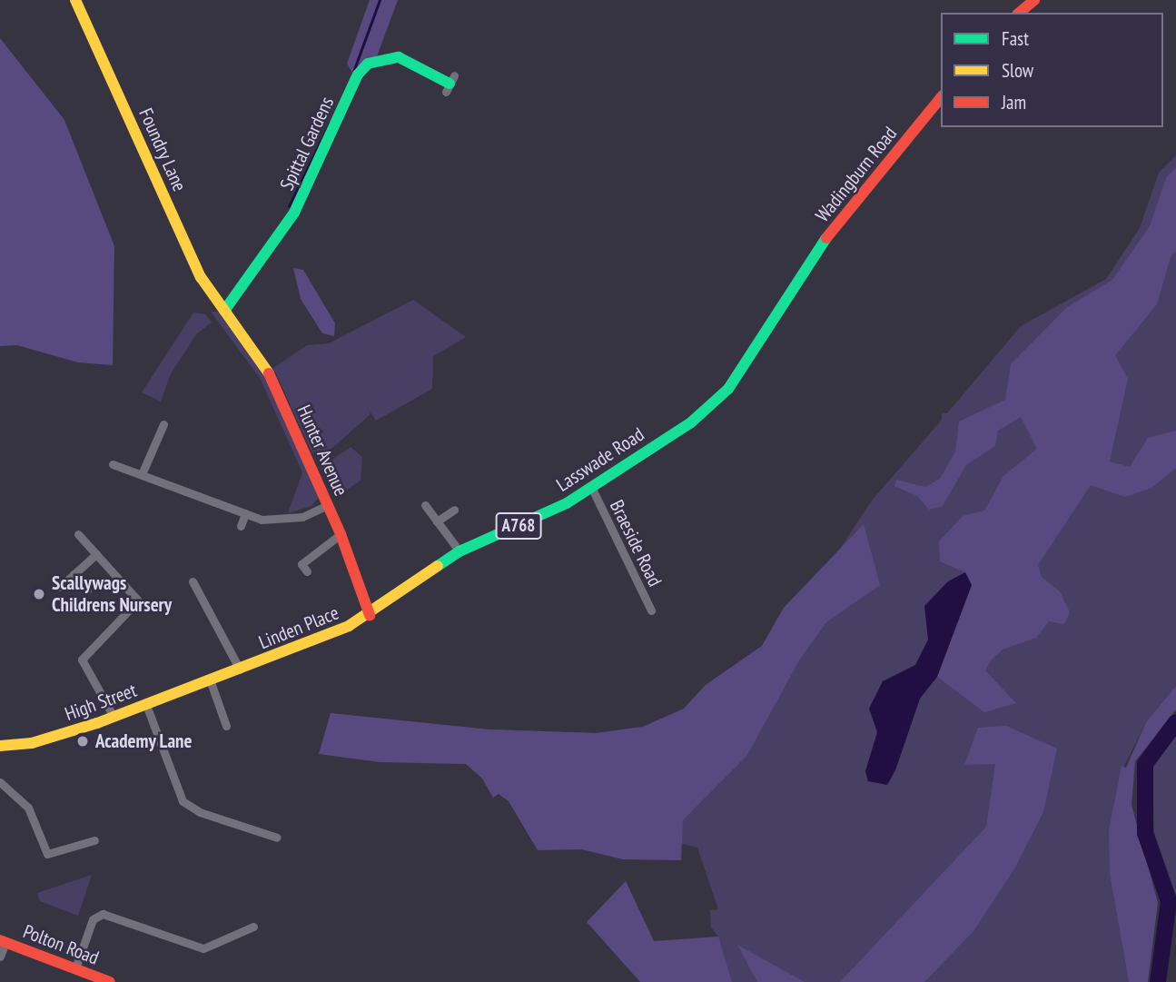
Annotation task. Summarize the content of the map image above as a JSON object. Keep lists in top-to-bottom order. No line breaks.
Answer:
{"streets":{"main road":["Spittal Gardens","Foundry Lane","Wadingburn Road","Hunter Avenue","Lasswade Road","A768","Linden Place","High Street","Polton Road"],"street":["Braeside Road"]},"crossings":[["Spittal Gardens","Foundry Lane"],["Spittal Gardens","Hunter Avenue"],["Foundry Lane","Hunter Avenue"],["Wadingburn Road","Lasswade Road"],["Hunter Avenue","Lasswade Road"],["Hunter Avenue","Linden Place"],["Lasswade Road","Braeside Road"],["Lasswade Road","Linden Place"],["Linden Place","High Street"]],"places":["Scallywags Childrens Nursery","Academy Lane"],"legend":["Fast","Slow","Jam"]}
